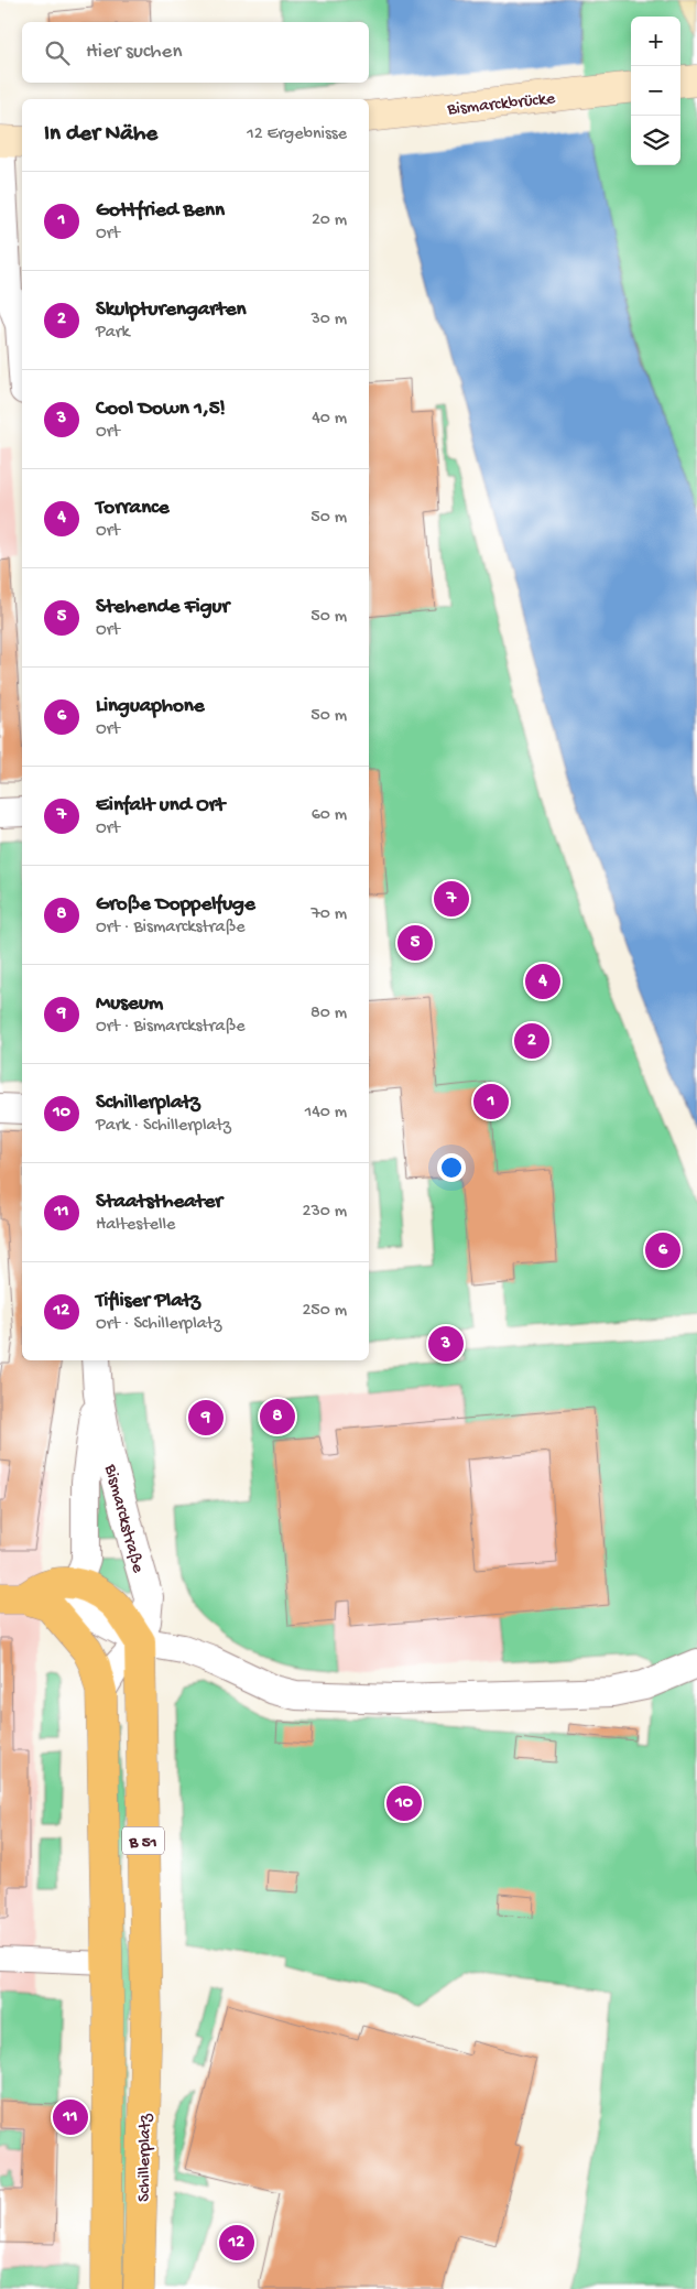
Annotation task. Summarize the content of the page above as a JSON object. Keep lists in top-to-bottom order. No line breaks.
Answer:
{"streets":{"main road":["Bismarckbrücke","B 51","Schillerplatz"],"street":["Bismarckstraße"]},"crossings":[["Bismarckstraße","Schillerplatz"]],"page":{"map_buttons":["+","−"],"search":"Hier suchen","heading":["In der Nähe","12 Ergebnisse"],"list":[{"mark":"1","name":"Gottfried Benn","note":"Ort","value":"20 m"},{"mark":"2","name":"Skulpturengarten","note":"Park","value":"30 m"},{"mark":"3","name":"Cool Down 1,5!","note":"Ort","value":"40 m"},{"mark":"4","name":"Torrance","note":"Ort","value":"50 m"},{"mark":"5","name":"Stehende Figur","note":"Ort","value":"50 m"},{"mark":"6","name":"Linguaphone","note":"Ort","value":"50 m"},{"mark":"7","name":"Einfalt und Ort","note":"Ort","value":"60 m"},{"mark":"8","name":"Große Doppelfuge","note":"Ort · Bismarckstraße","value":"70 m"},{"mark":"9","name":"Museum","note":"Ort · Bismarckstraße","value":"80 m"},{"mark":"10","name":"Schillerplatz","note":"Park · Schillerplatz","value":"140 m"},{"mark":"11","name":"Staatstheater","note":"Haltestelle","value":"230 m"},{"mark":"12","name":"Tifliser Platz","note":"Ort · Schillerplatz","value":"250 m"}],"pins":["7","5","4","2","1","6","3","8","9","10","11","12"]}}
